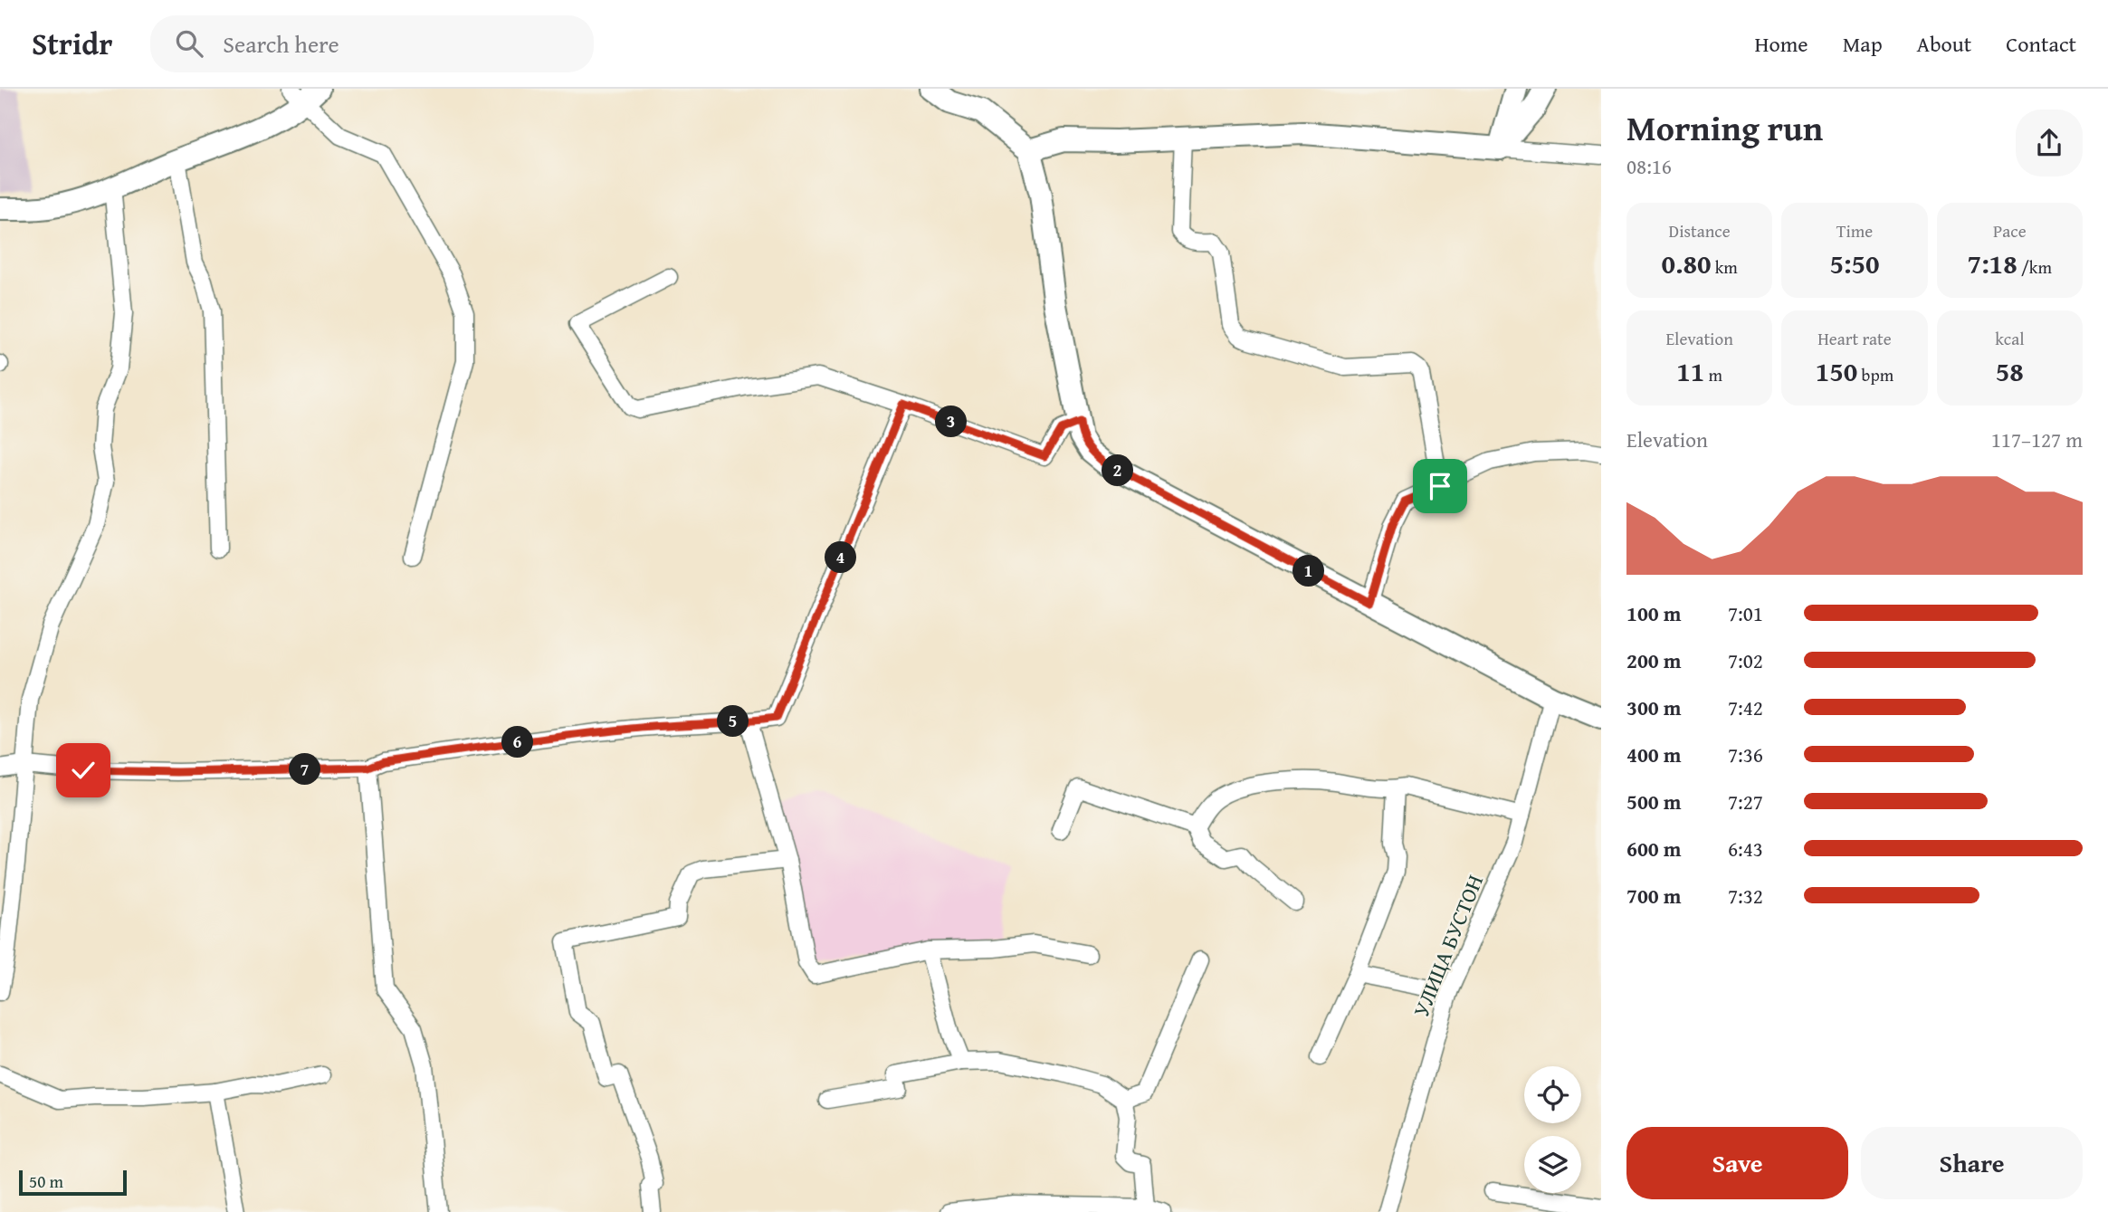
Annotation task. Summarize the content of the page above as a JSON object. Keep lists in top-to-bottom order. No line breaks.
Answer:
{"streets":{"street":["УЛИЦА БУСТОН"]},"scale_bar":"50 m","page":{"header":"Stridr","search":"Search here","nav":["Home","Map","About","Contact"],"heading":["Morning run","08:16"],"stats":[["Distance","0.80 km"],["Time","5:50"],["Pace","7:18 /km"],["Elevation","11 m"],["Heart rate","150 bpm"],["kcal","58"]],"pins":["3","2","4","1","5","6","7"],"chart":["Elevation","117–127 m"],"list":[{"name":"100 m","note":"7:01"},{"name":"200 m","note":"7:02"},{"name":"300 m","note":"7:42"},{"name":"400 m","note":"7:36"},{"name":"500 m","note":"7:27"},{"name":"600 m","note":"6:43"},{"name":"700 m","note":"7:32"}],"buttons":["Save","Share"],"scale":"50 m"}}
